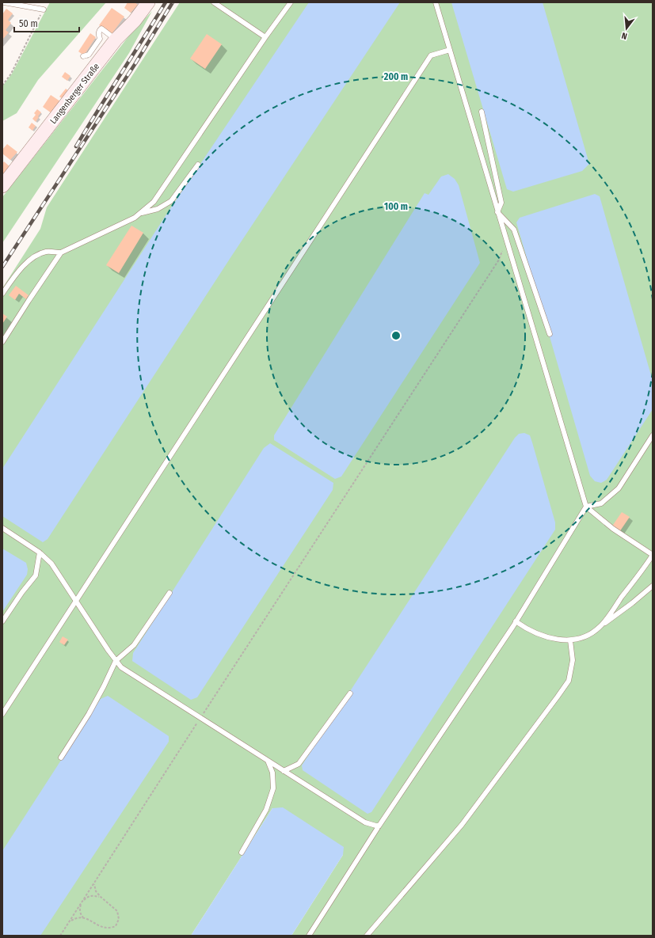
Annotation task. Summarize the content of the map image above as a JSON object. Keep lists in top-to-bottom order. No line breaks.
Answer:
{"streets":{"main road":["Langenberger Straße"]},"scale_bar":"50 m","north":"bottom","rings":["200 m","100 m"]}
